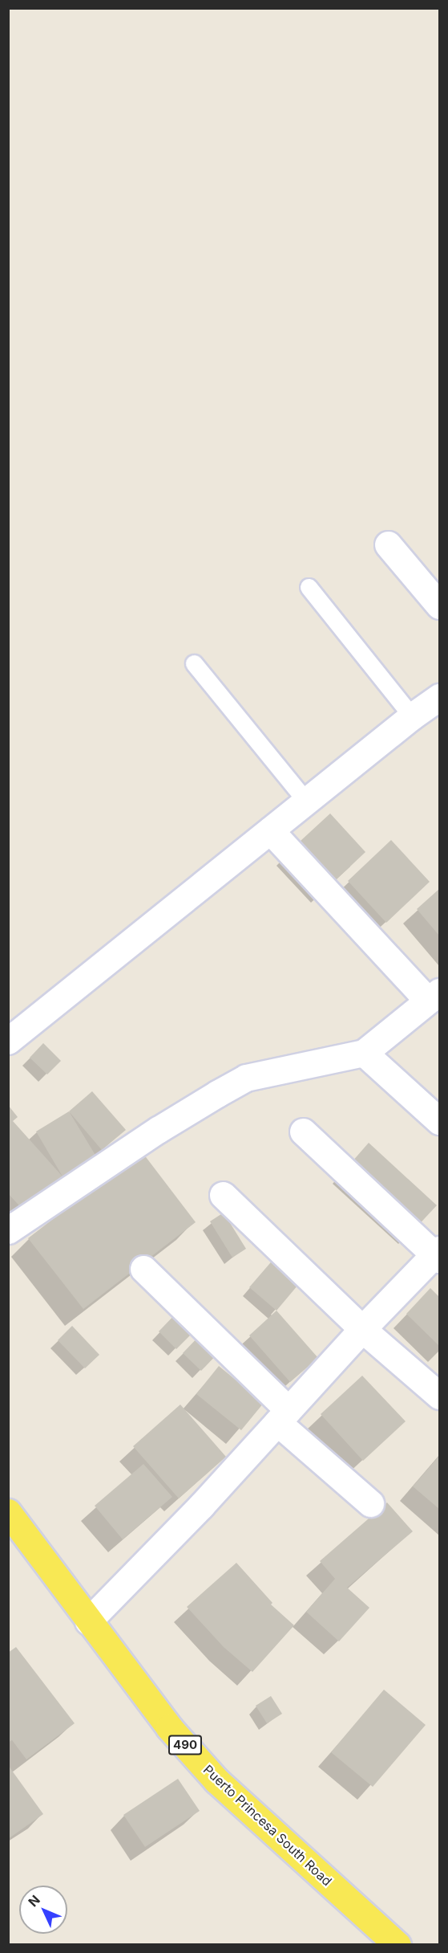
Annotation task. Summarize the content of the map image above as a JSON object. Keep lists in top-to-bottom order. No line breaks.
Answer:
{"streets":{"main road":["490","Puerto Princesa South Road"]},"north":"top left"}
